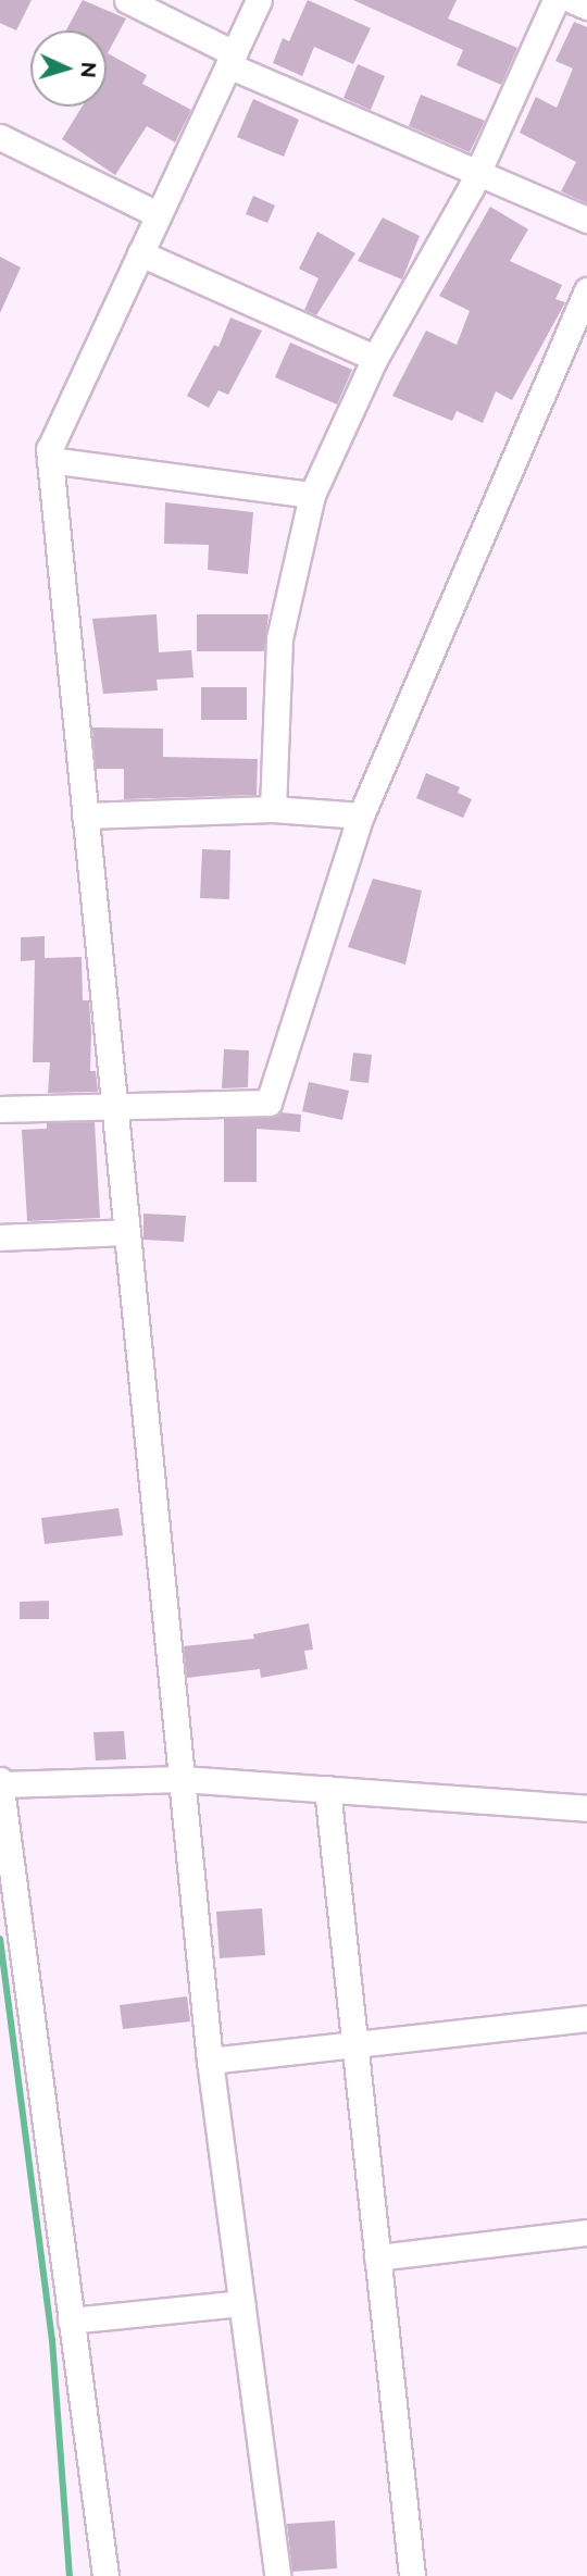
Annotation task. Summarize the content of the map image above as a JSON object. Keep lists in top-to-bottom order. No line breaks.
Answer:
{"north":"right"}
